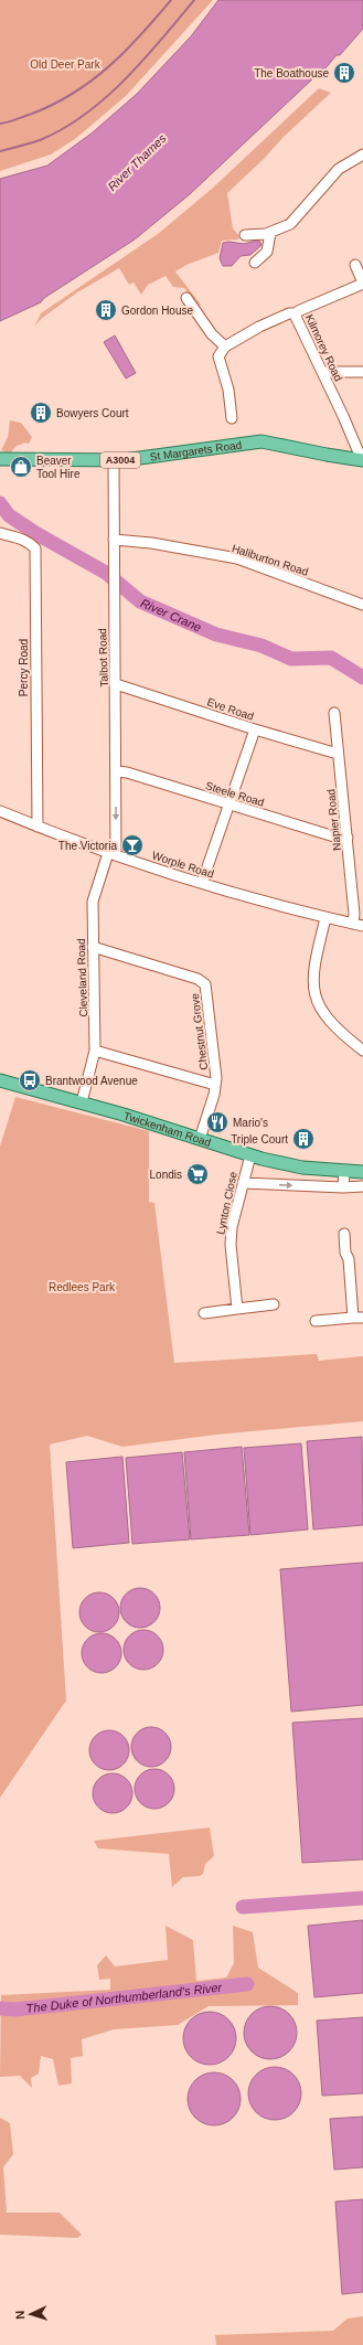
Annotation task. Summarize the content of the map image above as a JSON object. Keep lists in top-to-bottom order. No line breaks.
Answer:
{"streets":{"main road":["St Margarets Road","A3004","Twickenham Road"],"street":["Kilmorey Road","Haliburton Road","Talbot Road","Percy Road","Eve Road","Steele Road","Napier Road","Worple Road","Cleveland Road","Chestnut Grove","Lynton Close"]},"crossings":[["Kilmorey Road","St Margarets Road"],["St Margarets Road","Talbot Road"],["Haliburton Road","Talbot Road"],["Talbot Road","Eve Road"],["Talbot Road","Steele Road"],["Talbot Road","Worple Road"],["Talbot Road","Cleveland Road"],["Percy Road","Worple Road"],["Eve Road","Napier Road"],["Steele Road","Napier Road"],["Napier Road","Worple Road"],["Worple Road","Cleveland Road"],["Cleveland Road","Chestnut Grove"],["Cleveland Road","Twickenham Road"],["Chestnut Grove","Twickenham Road"],["Twickenham Road","Lynton Close"]],"water":["River Thames","River Crane","The Duke of Northumberland's River"],"parks":["Old Deer Park","Redlees Park"],"places":{"building":["The Boathouse","Gordon House","Bowyers Court","Triple Court"],"shop":["Beaver Tool Hire"],"bar":["The Victoria"],"bus stop":["Brantwood Avenue"],"restaurant":["Mario's"],"supermarket":["Londis"]},"north":"left"}
